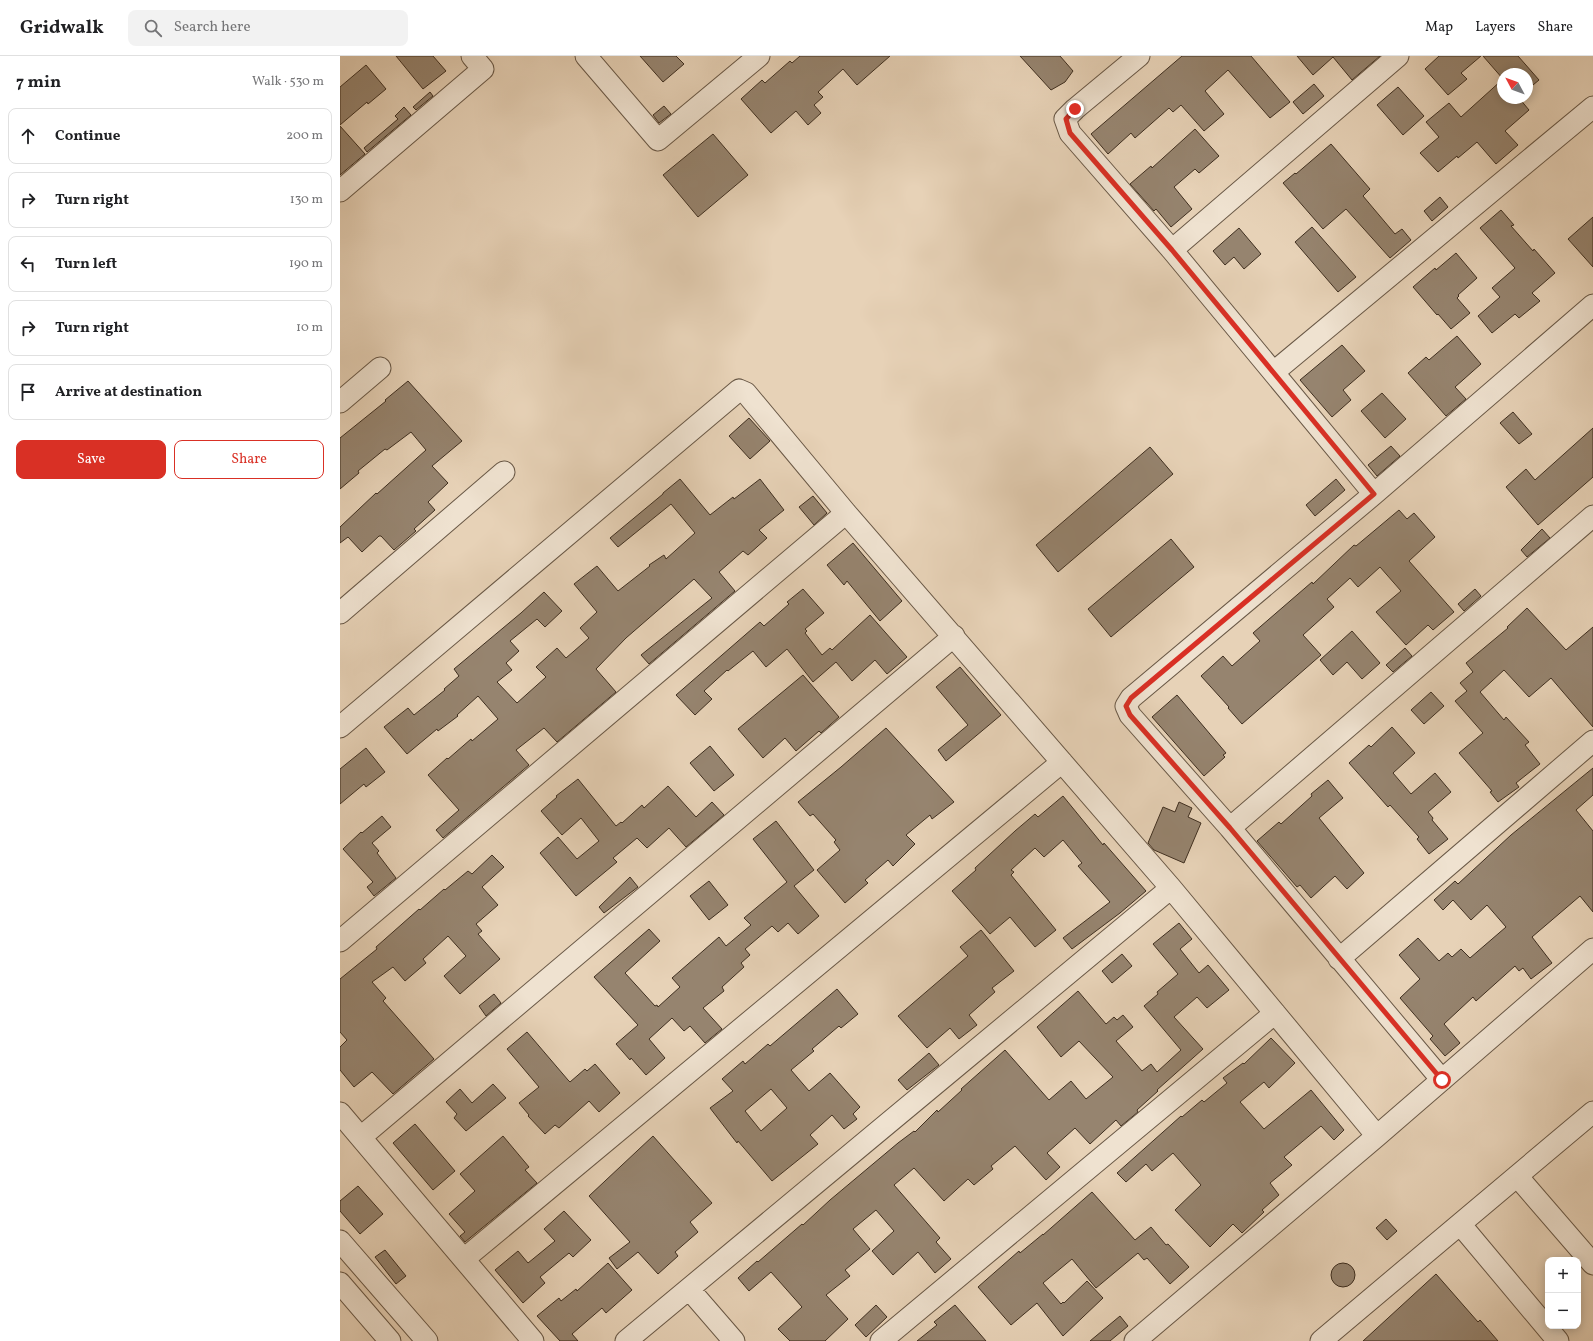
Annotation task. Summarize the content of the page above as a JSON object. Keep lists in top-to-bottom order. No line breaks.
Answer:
{"north":"top left","page":{"header":"Gridwalk","search":"Search here","nav":["Map","Layers","Share"],"heading":["7 min","Walk · 530 m"],"list":[["Continue","200 m"],["Turn right","130 m"],["Turn left","190 m"],["Turn right","10 m"],"Arrive at destination"],"buttons":["Save","Share"],"map_buttons":["+","−"]}}
